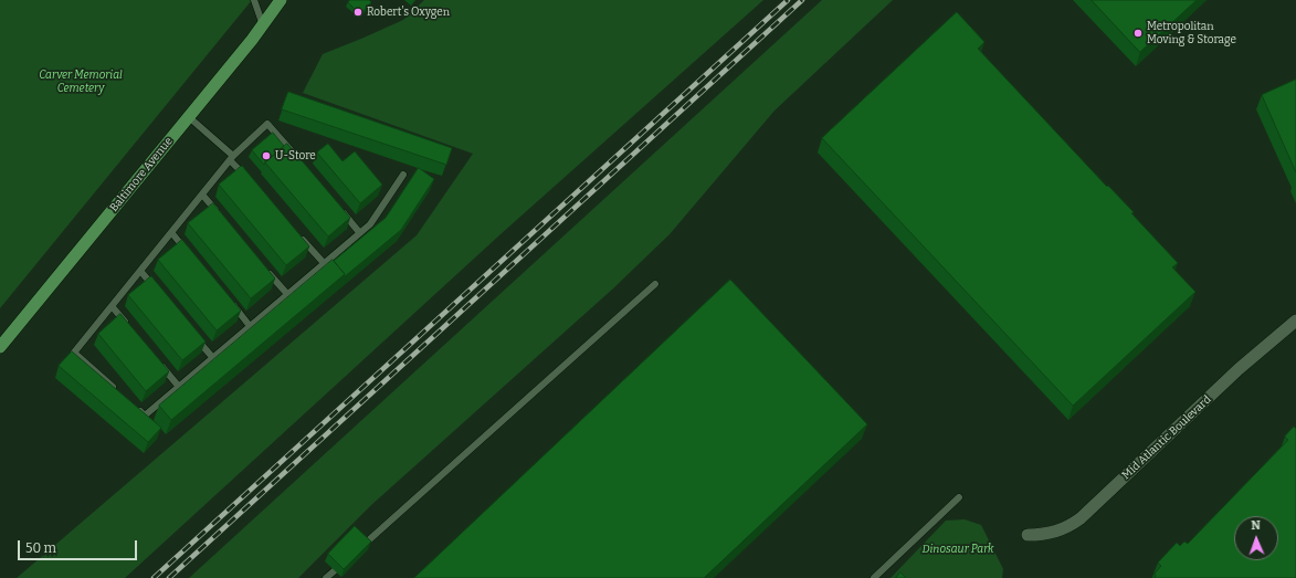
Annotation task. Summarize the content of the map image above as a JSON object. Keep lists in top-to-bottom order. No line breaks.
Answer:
{"streets":{"main road":["Baltimore Avenue"],"street":["Mid Atlantic Boulevard"]},"parks":["Carver Memorial Cemetery","Dinosaur Park"],"places":["Robert's Oxygen","Metropolitan Moving & Storage","U-Store"],"scale_bar":"50 m","north":"top"}
